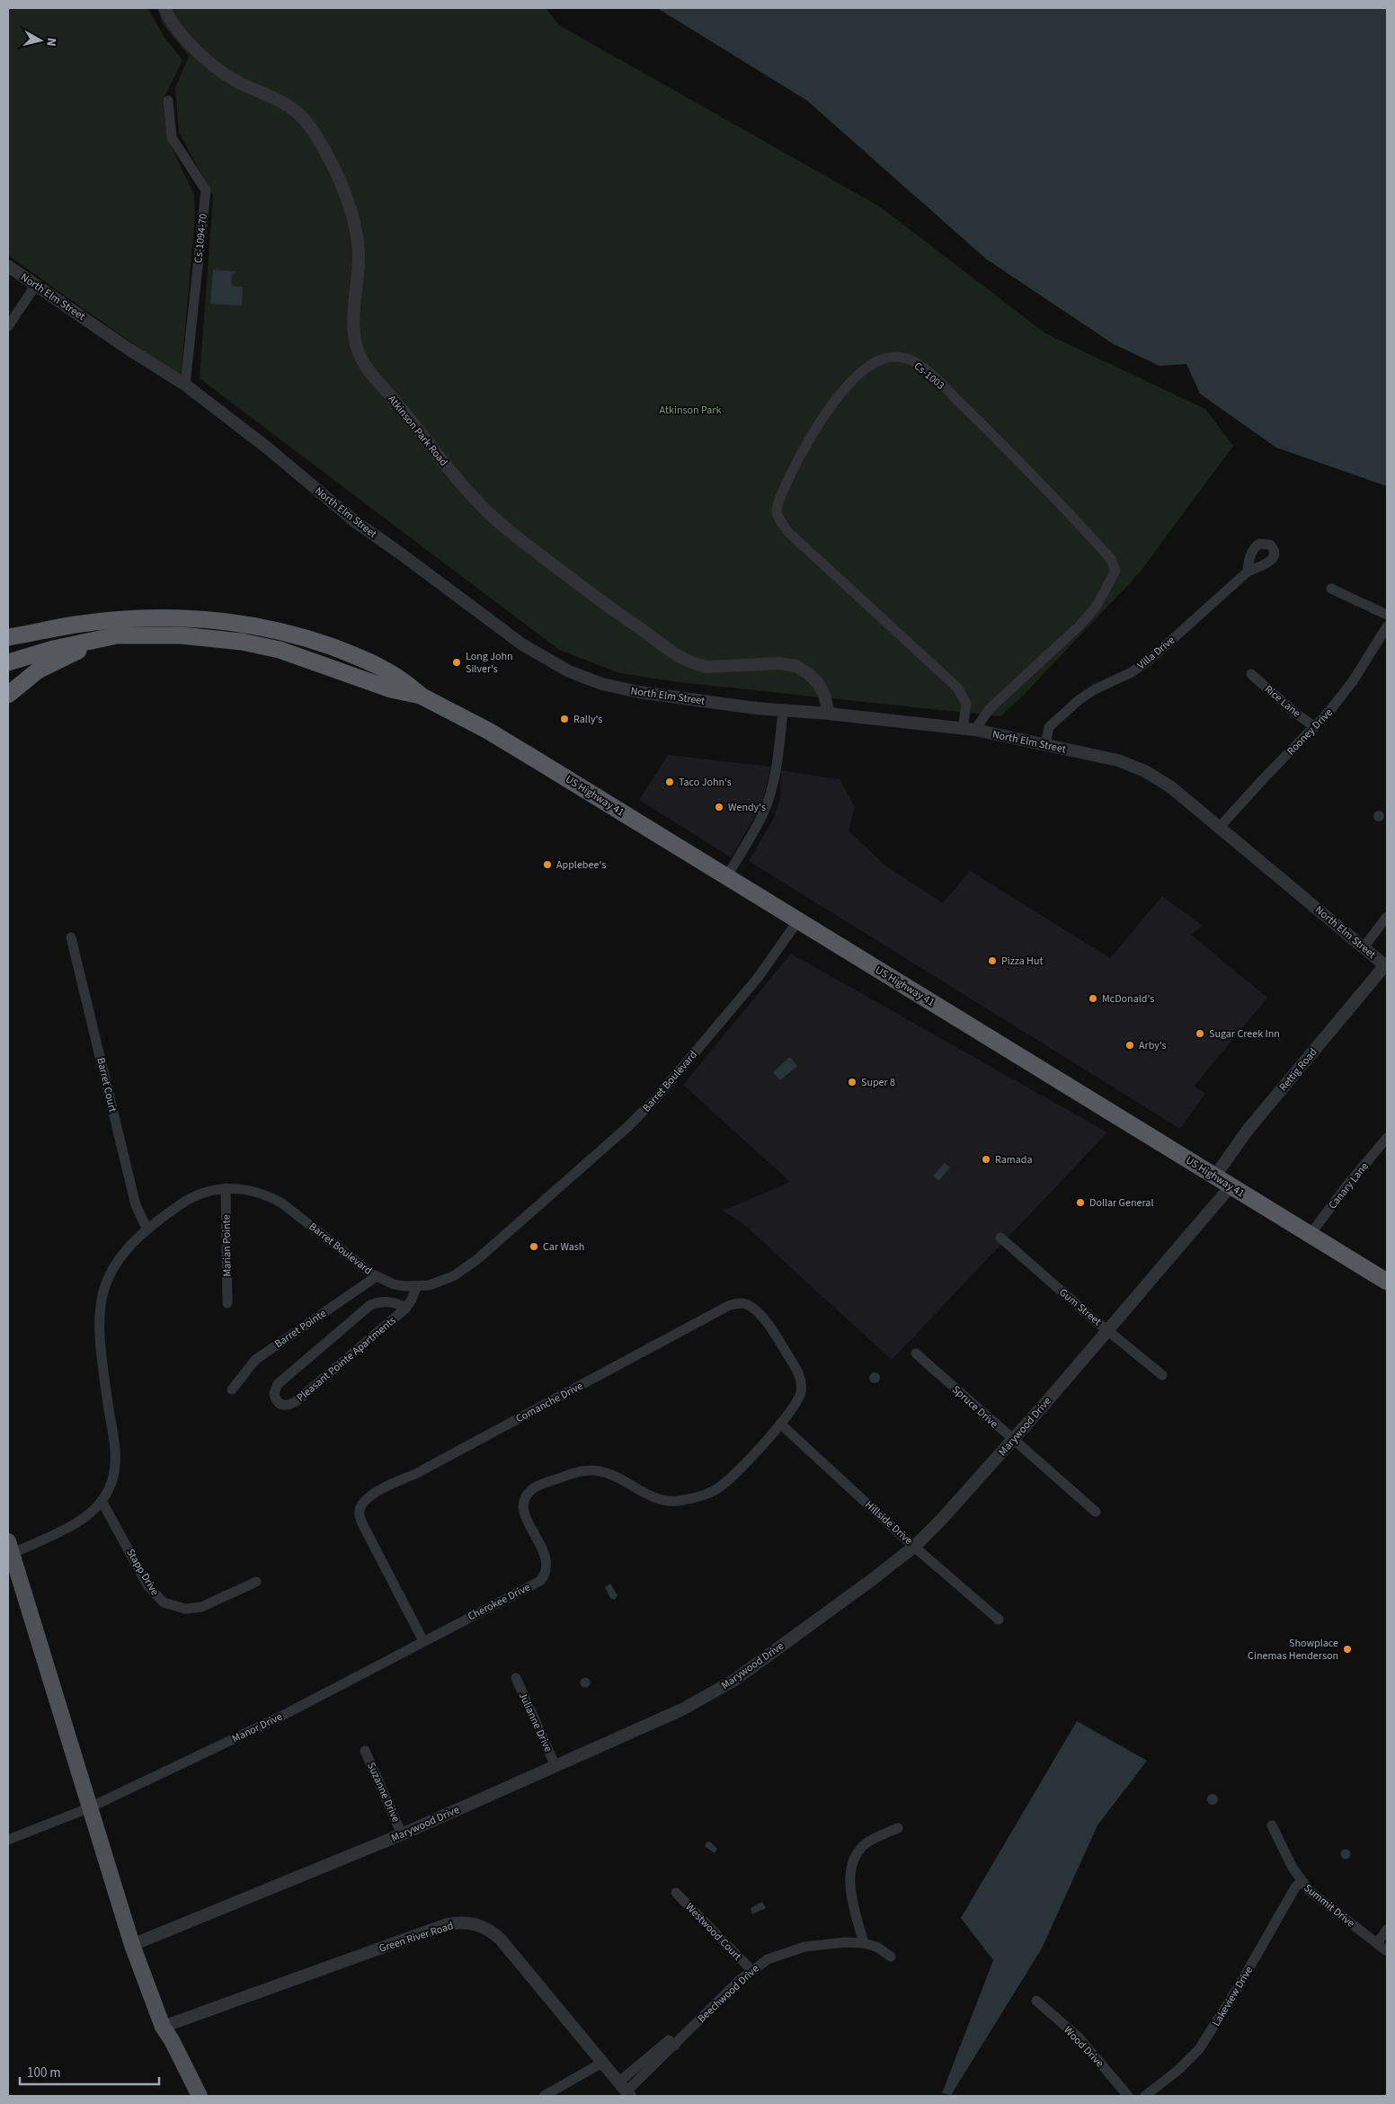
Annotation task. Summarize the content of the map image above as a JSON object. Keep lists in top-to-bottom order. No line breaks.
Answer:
{"streets":{"highway":["US Highway 41"],"street":["Cs-1094-70","North Elm Street","Cs-1003","Atkinson Park Road","Villa Drive","Rice Lane","Rooney Drive","Rettig Road","Barret Boulevard","Barret Court","Canary Lane","Marian Pointe","Gum Street","Barret Pointe","Pleasant Pointe Apartments","Comanche Drive","Spruce Drive","Marywood Drive","Hillside Drive","Stapp Drive","Cherokee Drive","Julianne Drive","Manor Drive","Suzanne Drive","Summit Drive","Westwood Court","Green River Road","Beechwood Drive","Lakeview Drive","Wood Drive"]},"crossings":[["Cs-1094-70","North Elm Street"],["North Elm Street","Cs-1003"],["North Elm Street","Atkinson Park Road"],["North Elm Street","Villa Drive"],["North Elm Street","Rooney Drive"],["North Elm Street","Rettig Road"],["Rice Lane","Rooney Drive"],["US Highway 41","Rettig Road"],["US Highway 41","Barret Boulevard"],["US Highway 41","Canary Lane"],["US Highway 41","Marywood Drive"],["Barret Boulevard","Barret Court"],["Barret Boulevard","Marian Pointe"],["Barret Boulevard","Barret Pointe"],["Barret Boulevard","Pleasant Pointe Apartments"],["Barret Boulevard","Stapp Drive"],["Gum Street","Marywood Drive"],["Comanche Drive","Hillside Drive"],["Comanche Drive","Cherokee Drive"],["Comanche Drive","Manor Drive"],["Spruce Drive","Marywood Drive"],["Marywood Drive","Hillside Drive"],["Marywood Drive","Julianne Drive"],["Marywood Drive","Suzanne Drive"],["Hillside Drive","Cherokee Drive"],["Cherokee Drive","Manor Drive"],["Summit Drive","Lakeview Drive"],["Westwood Court","Beechwood Drive"],["Green River Road","Beechwood Drive"]],"parks":["Atkinson Park"],"places":["Long John Silver's","Rally's","Taco John's","Wendy's","Applebee's","Pizza Hut","McDonald's","Sugar Creek Inn","Arby's","Super 8","Ramada","Dollar General","Car Wash","Showplace Cinemas Henderson"],"scale_bar":"100 m","north":"right"}
